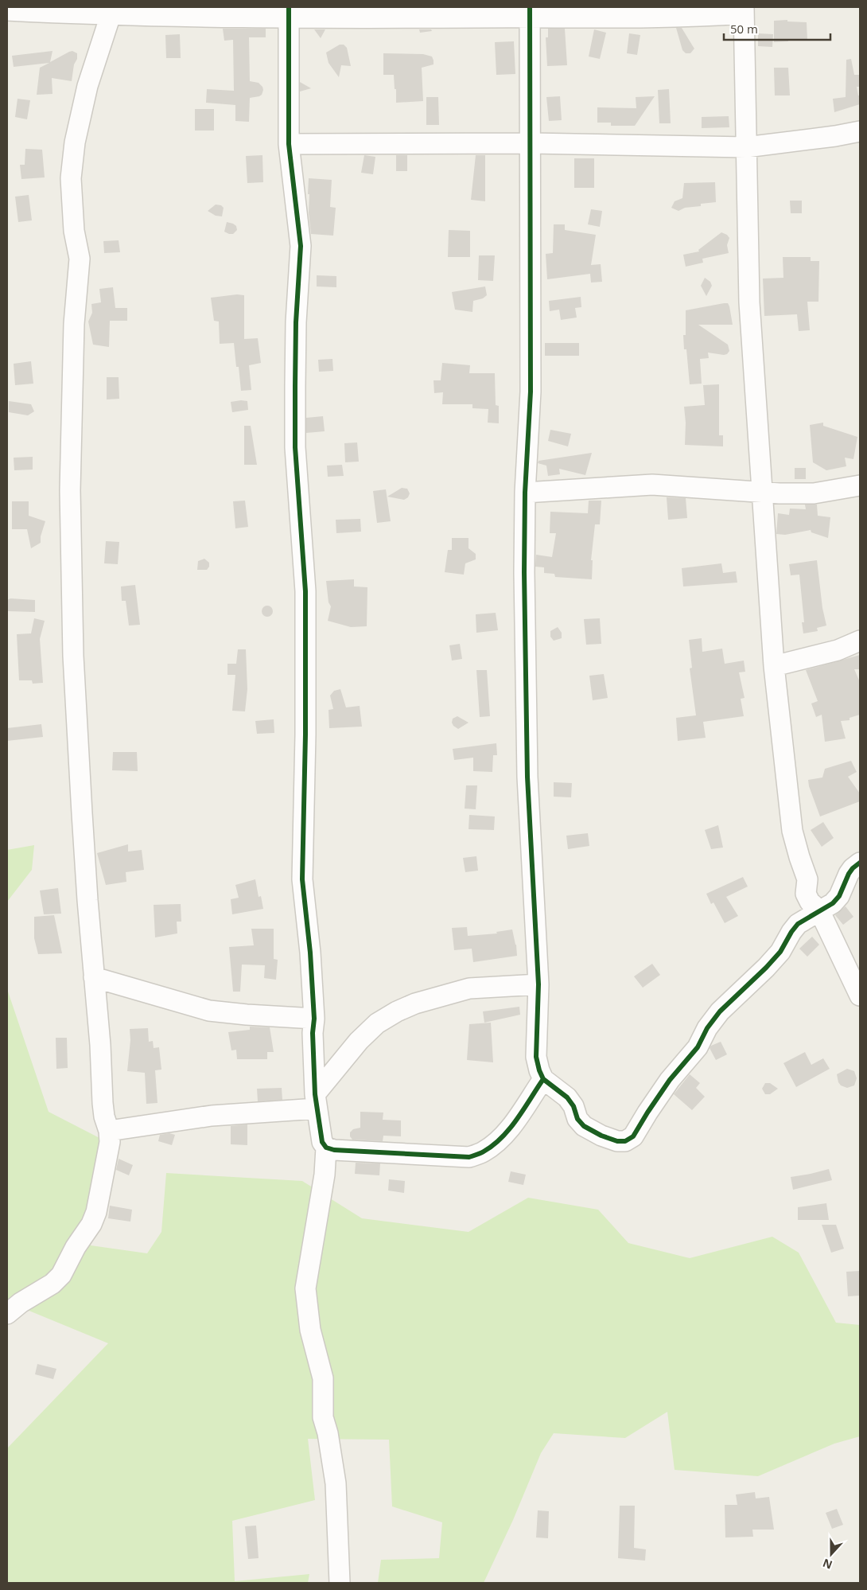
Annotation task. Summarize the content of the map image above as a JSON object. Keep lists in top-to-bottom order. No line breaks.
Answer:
{"scale_bar":"50 m","north":"bottom"}
